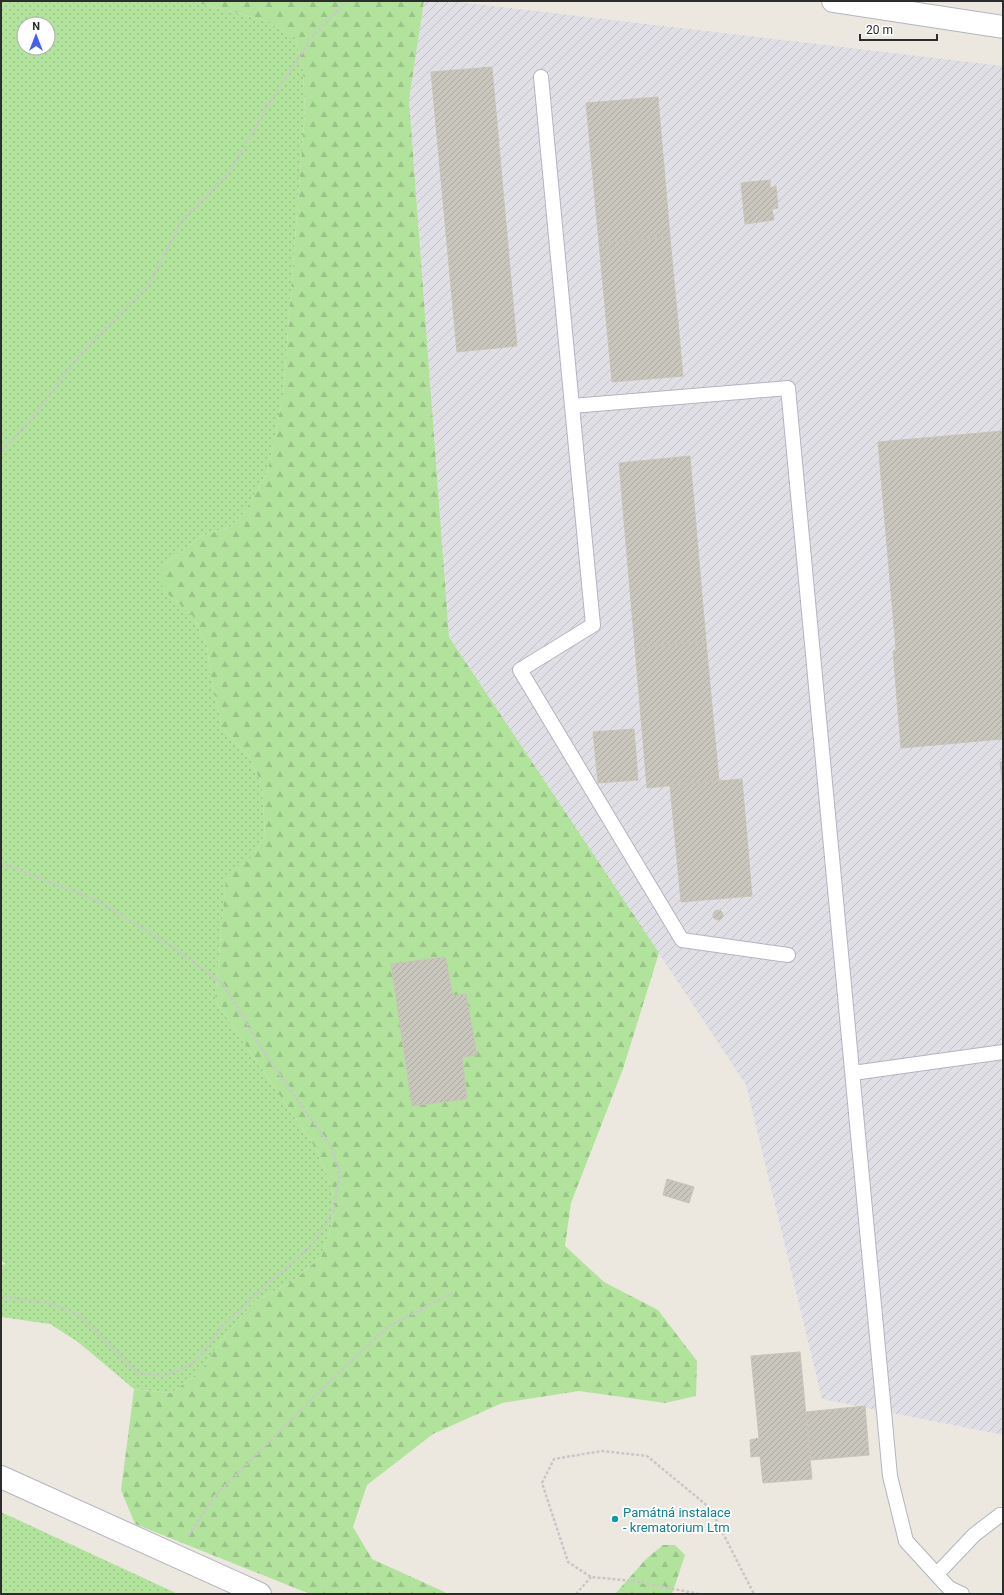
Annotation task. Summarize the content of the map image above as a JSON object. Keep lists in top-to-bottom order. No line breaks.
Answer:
{"places":["Památná instalace - krematorium Ltm"],"scale_bar":"20 m","north":"top"}
